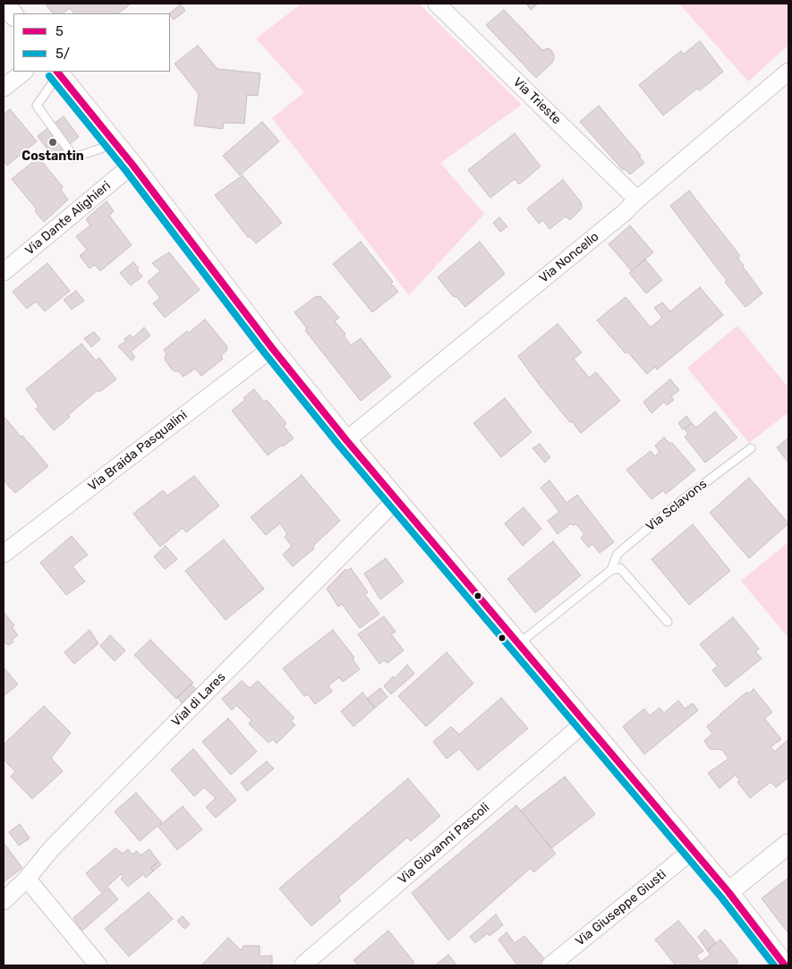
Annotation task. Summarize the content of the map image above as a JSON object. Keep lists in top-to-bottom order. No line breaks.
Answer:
{"streets":{"street":["Via Trieste","Via Dante Alighieri","Via Noncello","Via Braida Pasqualini","Vial di Lares","Via Giovanni Pascoli","Via Giuseppe Giusti"],"lane":["Via Sclavons"]},"crossings":[["Via Trieste","Via Noncello"]],"places":["Costantin"],"lines":["transit line 5","transit line 5/"],"legend":["5","5/"]}
